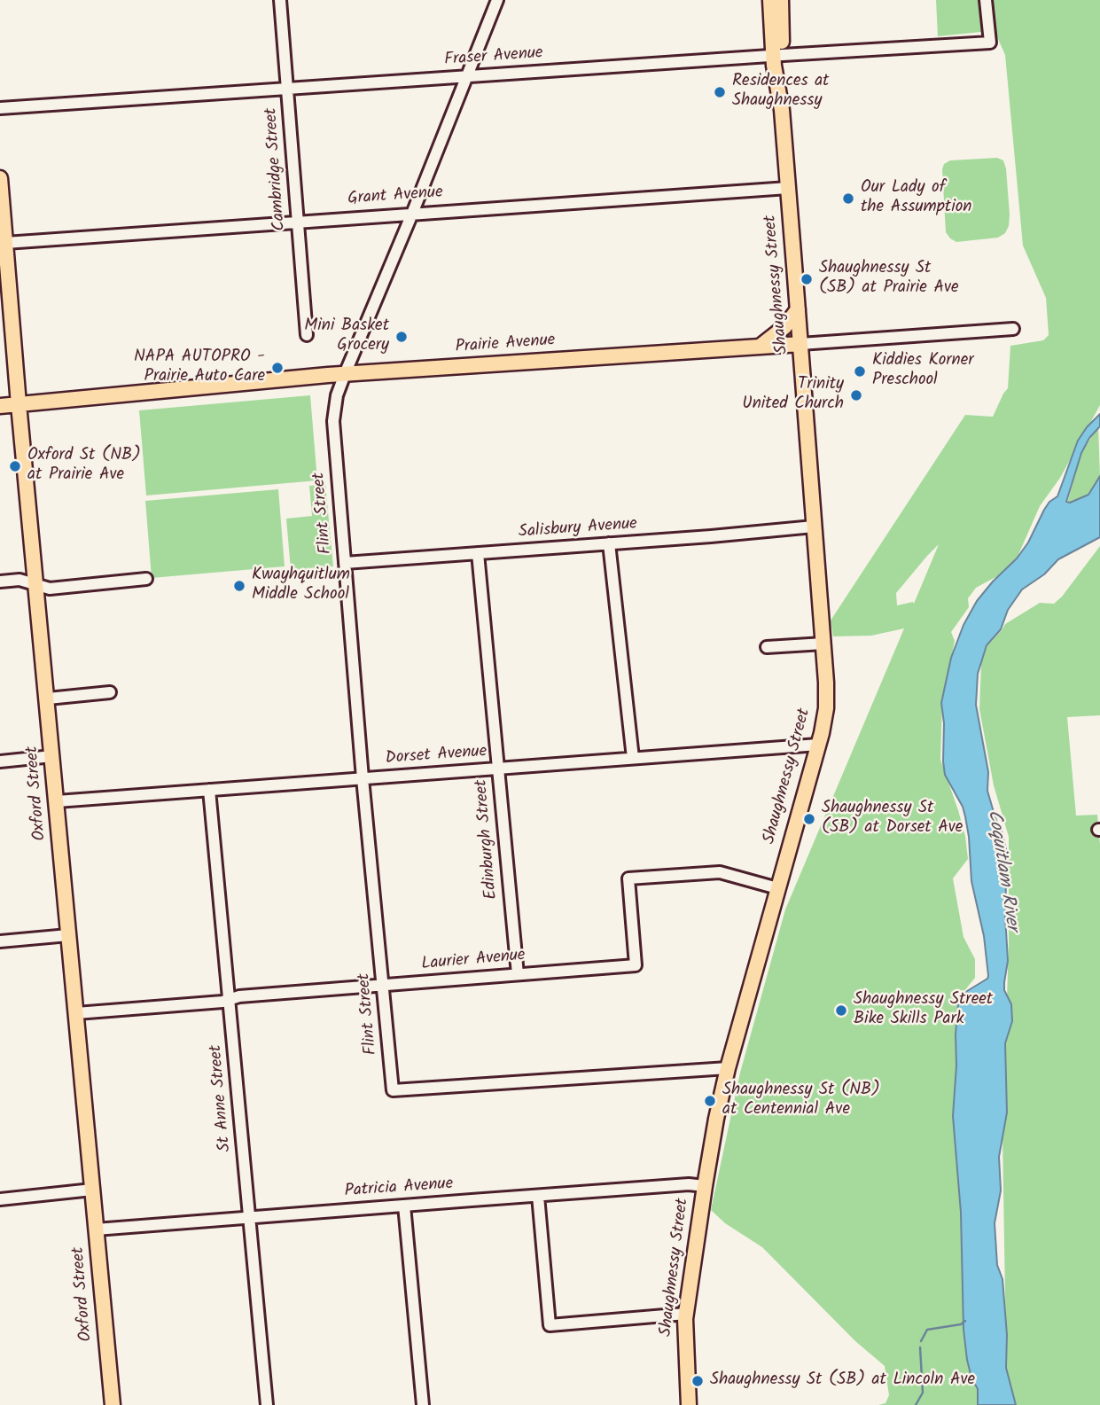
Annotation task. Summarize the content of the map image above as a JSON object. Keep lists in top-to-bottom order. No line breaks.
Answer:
{"streets":{"main road":["Shaughnessy Street","Prairie Avenue","Oxford Street"],"street":["Fraser Avenue","Cambridge Street","Grant Avenue","Flint Street","Salisbury Avenue","Dorset Avenue","Edinburgh Street","Laurier Avenue","St Anne Street","Patricia Avenue"]},"crossings":[["Fraser Avenue","Cambridge Street"],["Fraser Avenue","Shaughnessy Street"],["Fraser Avenue","Flint Street"],["Cambridge Street","Grant Avenue"],["Grant Avenue","Shaughnessy Street"],["Grant Avenue","Flint Street"],["Grant Avenue","Oxford Street"],["Shaughnessy Street","Prairie Avenue"],["Shaughnessy Street","Flint Street"],["Shaughnessy Street","Salisbury Avenue"],["Shaughnessy Street","Dorset Avenue"],["Shaughnessy Street","Laurier Avenue"],["Shaughnessy Street","Patricia Avenue"],["Prairie Avenue","Flint Street"],["Prairie Avenue","Oxford Street"],["Flint Street","Salisbury Avenue"],["Flint Street","Dorset Avenue"],["Flint Street","Laurier Avenue"],["Salisbury Avenue","Edinburgh Street"],["Dorset Avenue","Oxford Street"],["Dorset Avenue","Edinburgh Street"],["Dorset Avenue","St Anne Street"],["Oxford Street","Laurier Avenue"],["Oxford Street","Patricia Avenue"],["Edinburgh Street","Laurier Avenue"],["Laurier Avenue","St Anne Street"],["St Anne Street","Patricia Avenue"]],"water":["Coquitlam River"],"places":["Residences at Shaughnessy","Our Lady of the Assumption","Shaughnessy St (SB) at Prairie Ave","Mini Basket Grocery","NAPA AUTOPRO - Prairie Auto Care","Kiddies Korner Preschool","Trinity United Church","Oxford St (NB) at Prairie Ave","Kwayhquitlum Middle School","Shaughnessy St (SB) at Dorset Ave","Shaughnessy Street Bike Skills Park","Shaughnessy St (NB) at Centennial Ave","Shaughnessy St (SB) at Lincoln Ave"]}
